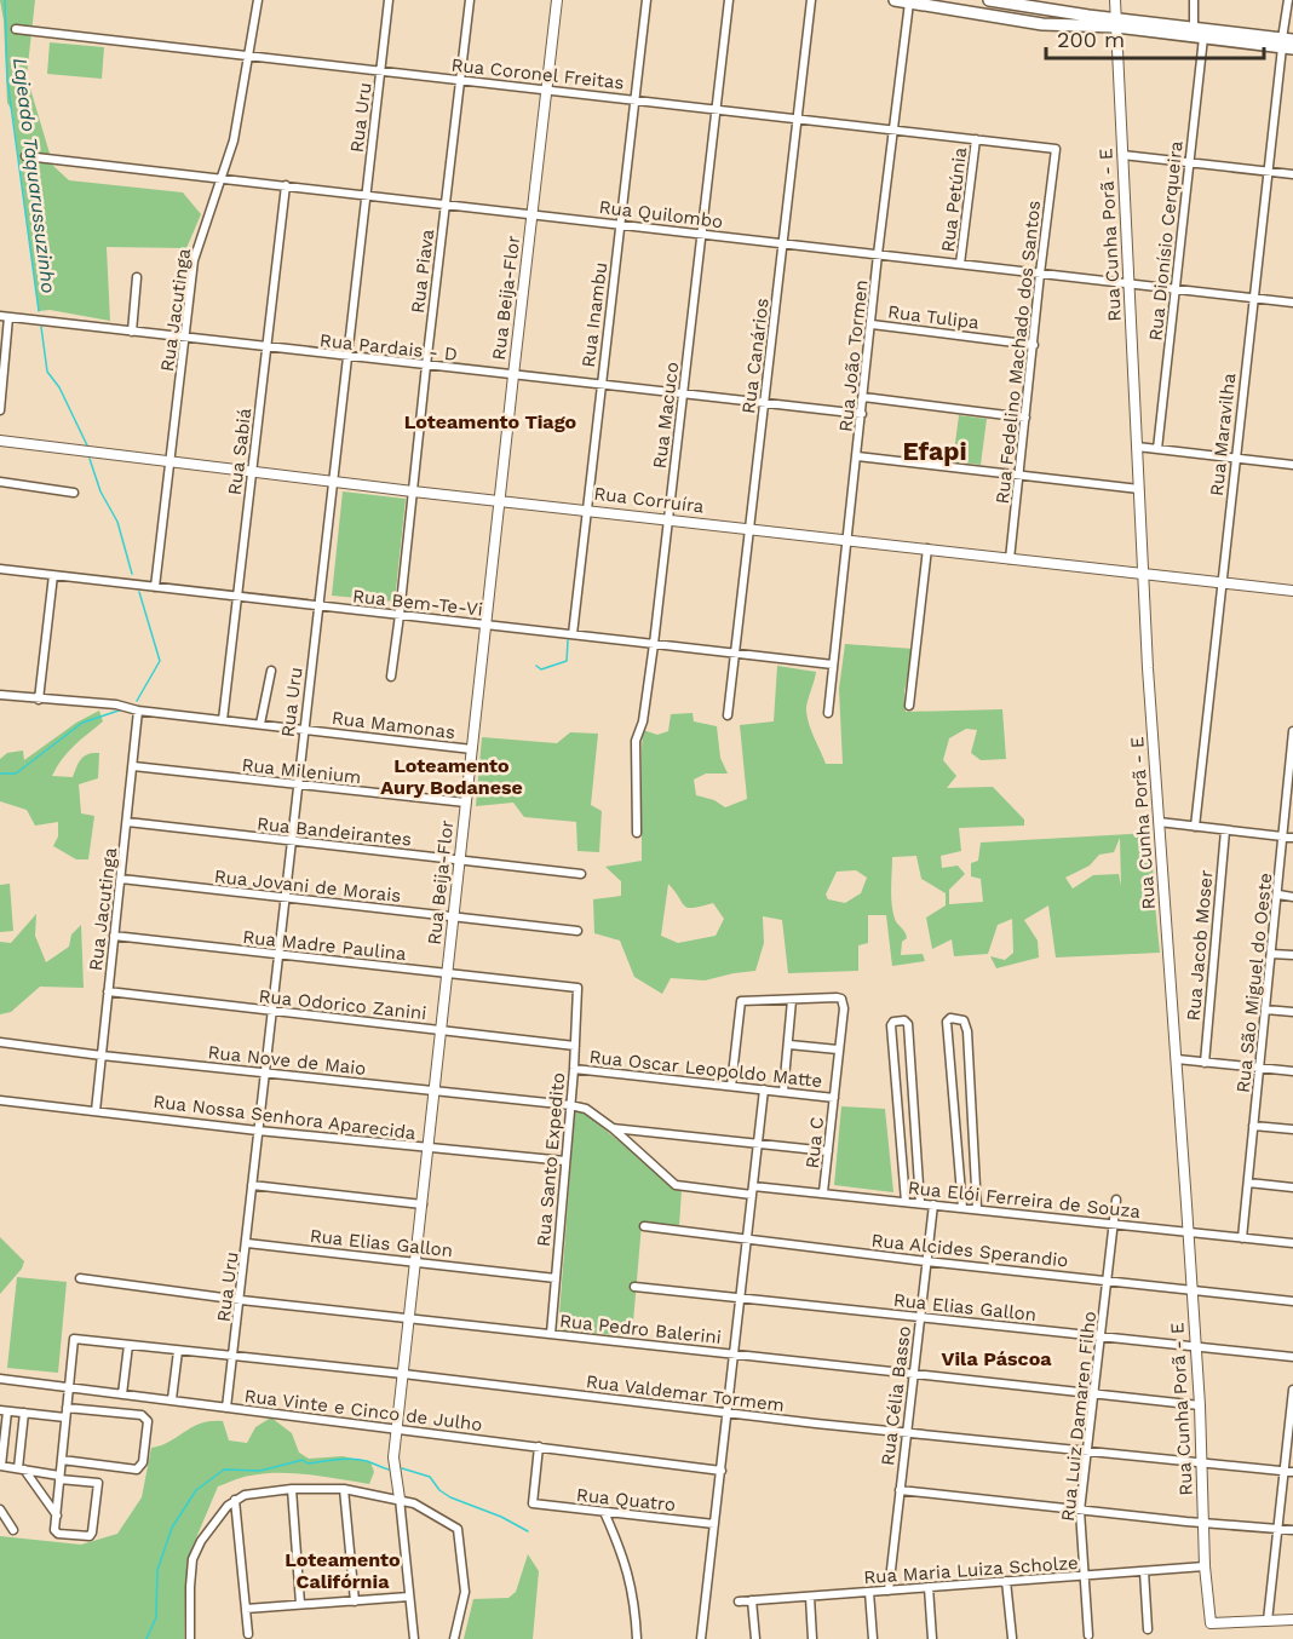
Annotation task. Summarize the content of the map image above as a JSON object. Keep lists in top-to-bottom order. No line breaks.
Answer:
{"streets":{"street":["Rua Coronel Freitas","Rua Uru","Rua Petúnia","Rua Quilombo","Rua Cunha Porã - E","Rua Dionísio Cerqueira","Rua Piava","Rua Beija-Flor","Rua Jacutinga","Rua Inambu","Rua Tulipa","Rua Pardais - D","Rua Fedelino Machado dos Santos","Rua Canários","Rua João Tormen","Rua Macuco","Rua Maravilha","Rua Sabiá","Rua Corruíra","Rua Bem-Te-Vi","Rua Mamonas","Rua Milenium","Rua Bandeirantes","Rua Jovani de Morais","Rua Madre Paulina","Rua Jacob Moser","Rua São Miguel do Oeste","Rua Odorico Zanini","Rua Nove de Maio","Rua Oscar Leopoldo Matte","Rua Nossa Senhora Aparecida","Rua C","Rua Santo Expedito","Rua Elói Ferreira de Souza","Rua Elias Gallon","Rua Alcides Sperandio","Rua Pedro Balerini","Rua Valdemar Tormem","Rua Célia Basso","Rua Vinte e Cinco de Julho","Rua Luiz Damaren Filho","Rua Quatro","Rua Maria Luiza Scholze"]},"crossings":[["Rua Coronel Freitas","Rua Uru"],["Rua Coronel Freitas","Rua Petúnia"],["Rua Coronel Freitas","Rua Piava"],["Rua Coronel Freitas","Rua Beija-Flor"],["Rua Coronel Freitas","Rua Jacutinga"],["Rua Coronel Freitas","Rua Inambu"],["Rua Coronel Freitas","Rua Fedelino Machado dos Santos"],["Rua Coronel Freitas","Rua Canários"],["Rua Coronel Freitas","Rua João Tormen"],["Rua Coronel Freitas","Rua Macuco"],["Rua Uru","Rua Quilombo"],["Rua Uru","Rua Pardais - D"],["Rua Uru","Rua Corruíra"],["Rua Uru","Rua Bem-Te-Vi"],["Rua Uru","Rua Mamonas"],["Rua Uru","Rua Milenium"],["Rua Uru","Rua Bandeirantes"],["Rua Uru","Rua Jovani de Morais"],["Rua Uru","Rua Madre Paulina"],["Rua Uru","Rua Odorico Zanini"],["Rua Uru","Rua Nove de Maio"],["Rua Uru","Rua Nossa Senhora Aparecida"],["Rua Uru","Rua Elias Gallon"],["Rua Uru","Rua Pedro Balerini"],["Rua Uru","Rua Valdemar Tormem"],["Rua Uru","Rua Vinte e Cinco de Julho"],["Rua Petúnia","Rua Quilombo"],["Rua Quilombo","Rua Cunha Porã - E"],["Rua Quilombo","Rua Dionísio Cerqueira"],["Rua Quilombo","Rua Piava"],["Rua Quilombo","Rua Beija-Flor"],["Rua Quilombo","Rua Jacutinga"],["Rua Quilombo","Rua Inambu"],["Rua Quilombo","Rua Fedelino Machado dos Santos"],["Rua Quilombo","Rua Canários"],["Rua Quilombo","Rua João Tormen"],["Rua Quilombo","Rua Macuco"],["Rua Quilombo","Rua Maravilha"],["Rua Quilombo","Rua Sabiá"],["Rua Cunha Porã - E","Rua Corruíra"],["Rua Cunha Porã - E","Rua Elói Ferreira de Souza"],["Rua Cunha Porã - E","Rua Elias Gallon"],["Rua Cunha Porã - E","Rua Alcides Sperandio"],["Rua Cunha Porã - E","Rua Pedro Balerini"],["Rua Cunha Porã - E","Rua Valdemar Tormem"],["Rua Cunha Porã - E","Rua Maria Luiza Scholze"],["Rua Piava","Rua Pardais - D"],["Rua Piava","Rua Corruíra"],["Rua Piava","Rua Bem-Te-Vi"],["Rua Beija-Flor","Rua Pardais - D"],["Rua Beija-Flor","Rua Corruíra"],["Rua Beija-Flor","Rua Bem-Te-Vi"],["Rua Beija-Flor","Rua Mamonas"],["Rua Beija-Flor","Rua Milenium"],["Rua Beija-Flor","Rua Bandeirantes"],["Rua Beija-Flor","Rua Jovani de Morais"],["Rua Beija-Flor","Rua Madre Paulina"],["Rua Beija-Flor","Rua Odorico Zanini"],["Rua Beija-Flor","Rua Nove de Maio"],["Rua Beija-Flor","Rua Nossa Senhora Aparecida"],["Rua Beija-Flor","Rua Elias Gallon"],["Rua Beija-Flor","Rua Pedro Balerini"],["Rua Beija-Flor","Rua Valdemar Tormem"],["Rua Beija-Flor","Rua Vinte e Cinco de Julho"],["Rua Jacutinga","Rua Pardais - D"],["Rua Jacutinga","Rua Corruíra"],["Rua Jacutinga","Rua Bem-Te-Vi"],["Rua Jacutinga","Rua Mamonas"],["Rua Jacutinga","Rua Milenium"],["Rua Jacutinga","Rua Bandeirantes"],["Rua Jacutinga","Rua Jovani de Morais"],["Rua Jacutinga","Rua Madre Paulina"],["Rua Jacutinga","Rua Odorico Zanini"],["Rua Jacutinga","Rua Nove de Maio"],["Rua Jacutinga","Rua Nossa Senhora Aparecida"],["Rua Inambu","Rua Pardais - D"],["Rua Inambu","Rua Corruíra"],["Rua Inambu","Rua Bem-Te-Vi"],["Rua Tulipa","Rua Fedelino Machado dos Santos"],["Rua Tulipa","Rua João Tormen"],["Rua Pardais - D","Rua Canários"],["Rua Pardais - D","Rua João Tormen"],["Rua Pardais - D","Rua Macuco"],["Rua Pardais - D","Rua Sabiá"],["Rua Fedelino Machado dos Santos","Rua Corruíra"],["Rua Canários","Rua Corruíra"],["Rua Canários","Rua Bem-Te-Vi"],["Rua João Tormen","Rua Corruíra"],["Rua João Tormen","Rua Bem-Te-Vi"],["Rua Macuco","Rua Corruíra"],["Rua Macuco","Rua Bem-Te-Vi"],["Rua Maravilha","Rua Corruíra"],["Rua Sabiá","Rua Corruíra"],["Rua Sabiá","Rua Bem-Te-Vi"],["Rua Sabiá","Rua Mamonas"],["Rua Madre Paulina","Rua Santo Expedito"],["Rua São Miguel do Oeste","Rua Elói Ferreira de Souza"],["Rua Odorico Zanini","Rua Santo Expedito"],["Rua Nove de Maio","Rua Santo Expedito"],["Rua Nove de Maio","Rua Elói Ferreira de Souza"],["Rua Oscar Leopoldo Matte","Rua C"],["Rua Oscar Leopoldo Matte","Rua Santo Expedito"],["Rua Nossa Senhora Aparecida","Rua Santo Expedito"],["Rua C","Rua Elói Ferreira de Souza"],["Rua Santo Expedito","Rua Elói Ferreira de Souza"],["Rua Santo Expedito","Rua Elias Gallon"],["Rua Santo Expedito","Rua Pedro Balerini"],["Rua Elói Ferreira de Souza","Rua Célia Basso"],["Rua Elói Ferreira de Souza","Rua Luiz Damaren Filho"],["Rua Elias Gallon","Rua Célia Basso"],["Rua Elias Gallon","Rua Luiz Damaren Filho"],["Rua Alcides Sperandio","Rua Célia Basso"],["Rua Alcides Sperandio","Rua Luiz Damaren Filho"],["Rua Pedro Balerini","Rua Célia Basso"],["Rua Pedro Balerini","Rua Luiz Damaren Filho"],["Rua Valdemar Tormem","Rua Célia Basso"],["Rua Valdemar Tormem","Rua Vinte e Cinco de Julho"],["Rua Valdemar Tormem","Rua Luiz Damaren Filho"],["Rua Célia Basso","Rua Maria Luiza Scholze"],["Rua Vinte e Cinco de Julho","Rua Quatro"],["Rua Luiz Damaren Filho","Rua Maria Luiza Scholze"]],"districts":["Loteamento Tiago","Efapi","Loteamento Aury Bodanese","Vila Páscoa","Loteamento Califórnia"],"water":["Lajeado Taquarussuzinho"],"scale_bar":"200 m"}
